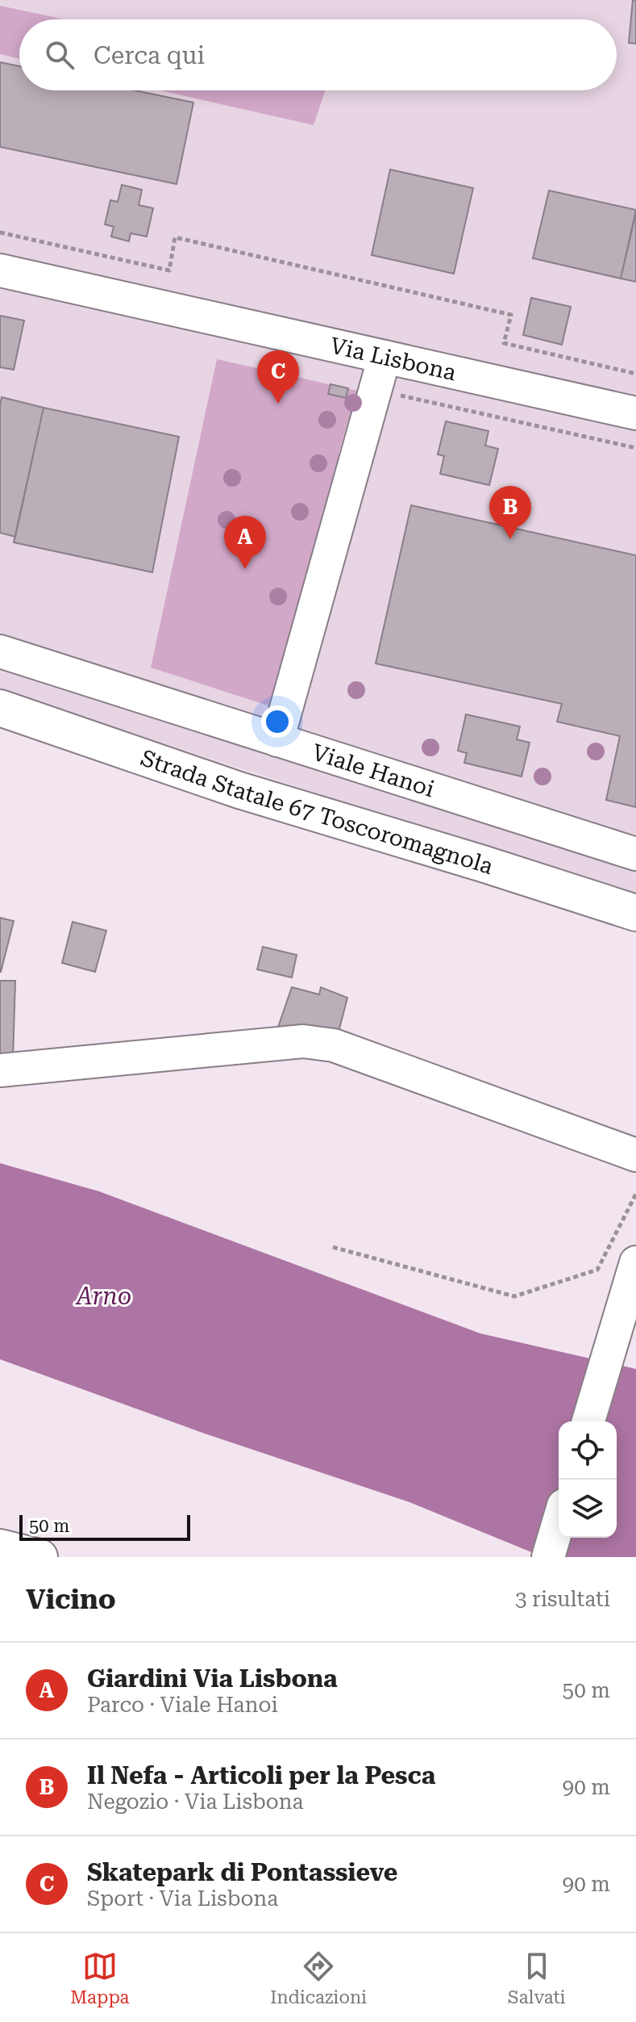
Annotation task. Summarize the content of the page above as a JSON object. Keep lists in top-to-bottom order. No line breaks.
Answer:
{"streets":{"main road":["Strada Statale 67 Toscoromagnola"],"street":["Via Lisbona","Viale Hanoi"]},"water":["Arno"],"scale_bar":"50 m","page":{"search":"Cerca qui","pins":["C","B","A"],"scale":"50 m","heading":["Vicino","3 risultati"],"list":[{"mark":"A","name":"Giardini Via Lisbona","note":"Parco · Viale Hanoi","value":"50 m"},{"mark":"B","name":"Il Nefa - Articoli per la Pesca","note":"Negozio · Via Lisbona","value":"90 m"},{"mark":"C","name":"Skatepark di Pontassieve","note":"Sport · Via Lisbona","value":"90 m"}],"nav":["Mappa","Indicazioni","Salvati"]}}
